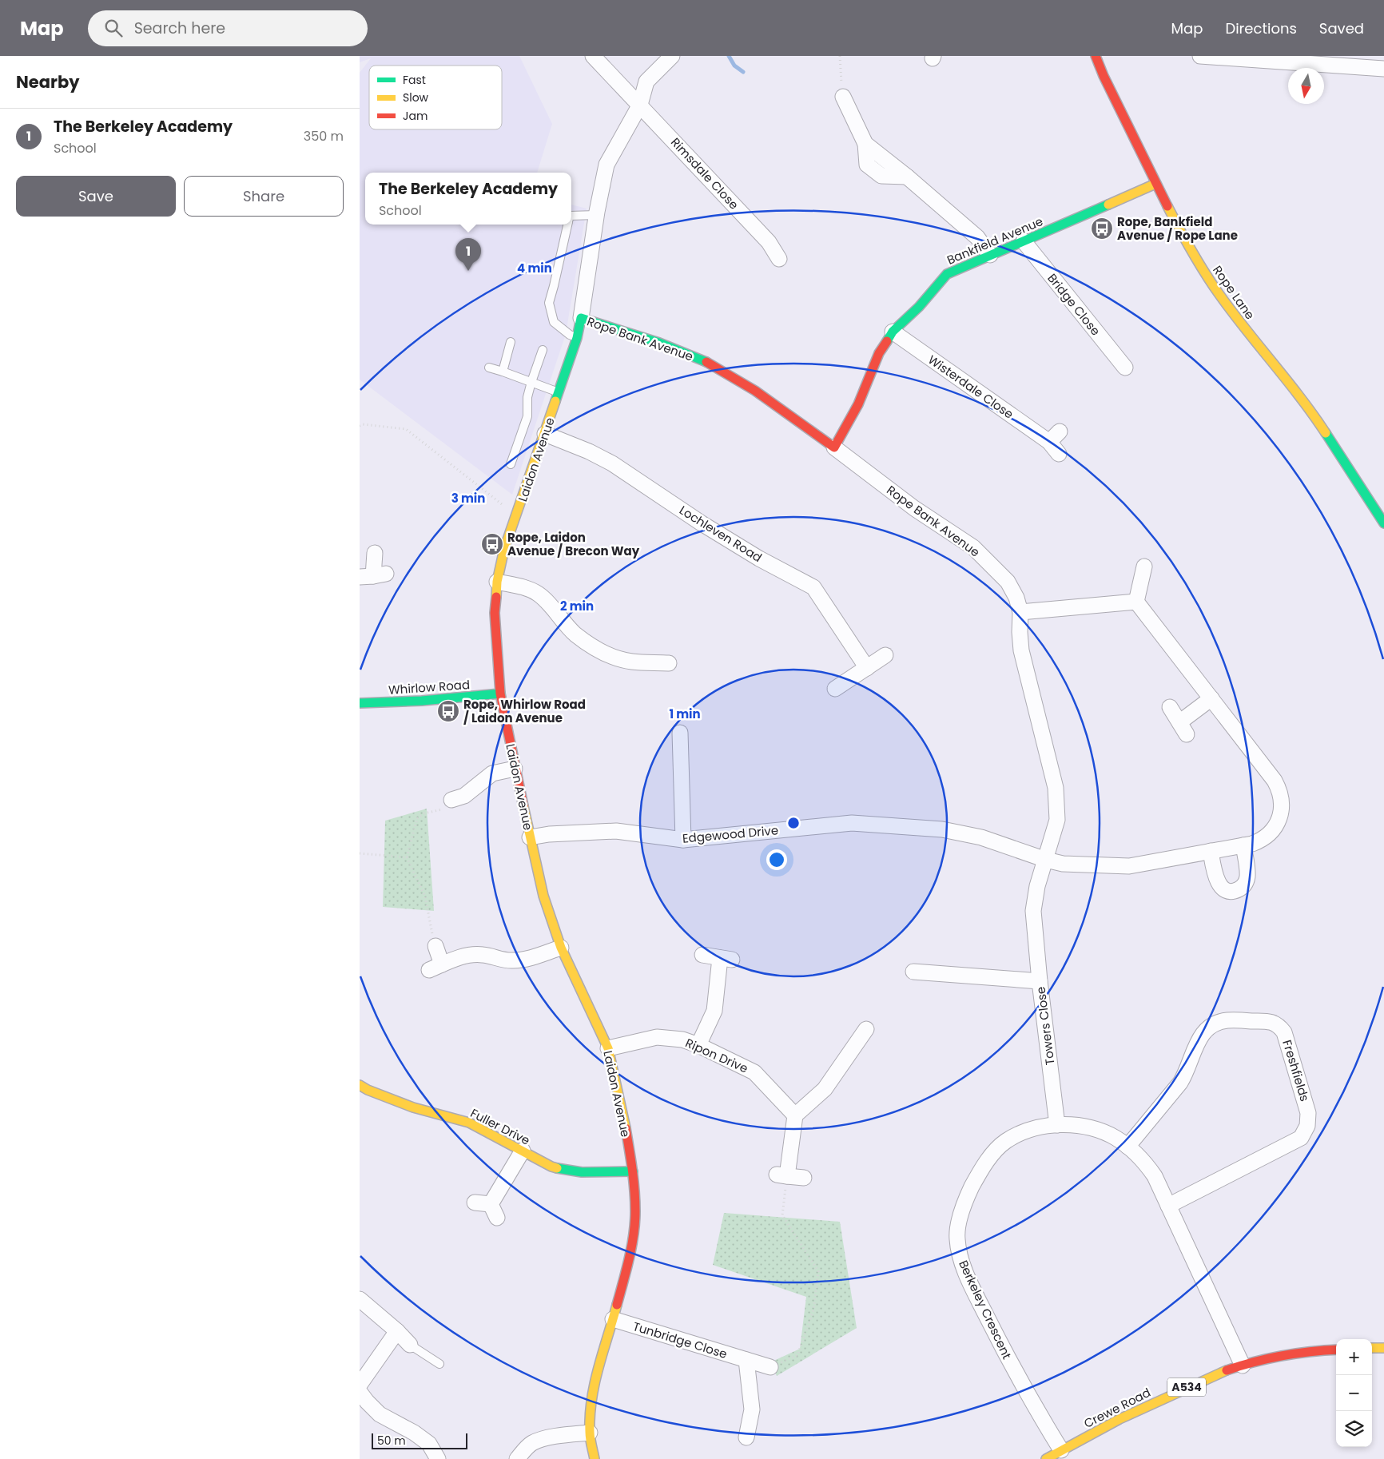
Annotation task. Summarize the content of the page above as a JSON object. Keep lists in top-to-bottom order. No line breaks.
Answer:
{"streets":{"street":["Rimsdale Close","Bankfield Avenue","Rope Lane","Bridge Close","Rope Bank Avenue","Wisterdale Close","Laidon Avenue","Lochleven Road","Whirlow Road","Edgewood Drive","Towers Close","Ripon Drive","Freshfields","Fuller Drive","Berkeley Crescent","Tunbridge Close","A534","Crewe Road"]},"crossings":[["Rimsdale Close","Laidon Avenue"],["Bankfield Avenue","Rope Lane"],["Bankfield Avenue","Bridge Close"],["Bankfield Avenue","Rope Bank Avenue"],["Bankfield Avenue","Wisterdale Close"],["Rope Bank Avenue","Laidon Avenue"],["Rope Bank Avenue","Edgewood Drive"],["Rope Bank Avenue","Towers Close"],["Laidon Avenue","Lochleven Road"],["Laidon Avenue","Whirlow Road"],["Laidon Avenue","Edgewood Drive"],["Laidon Avenue","Ripon Drive"],["Laidon Avenue","Fuller Drive"],["Laidon Avenue","Tunbridge Close"],["Towers Close","Berkeley Crescent"],["Freshfields","Berkeley Crescent"],["Berkeley Crescent","Crewe Road"]],"places":{"bus stop":["Rope, Bankfield Avenue / Rope Lane","Rope, Laidon Avenue / Brecon Way","Rope, Whirlow Road / Laidon Avenue"]},"legend":["Fast","Slow","Jam"],"scale_bar":"50 m","north":"bottom","page":{"header":"Map","search":"Search here","nav":["Map","Directions","Saved"],"heading":"Nearby","list":[{"mark":"1","name":"The Berkeley Academy","note":"School","value":"350 m"}],"buttons":["Save","Share"],"popup":["The Berkeley Academy","School"],"pins":"1","map_buttons":["+","−"],"scale":"50 m"},"rings":["4 min","3 min","2 min","1 min"]}
